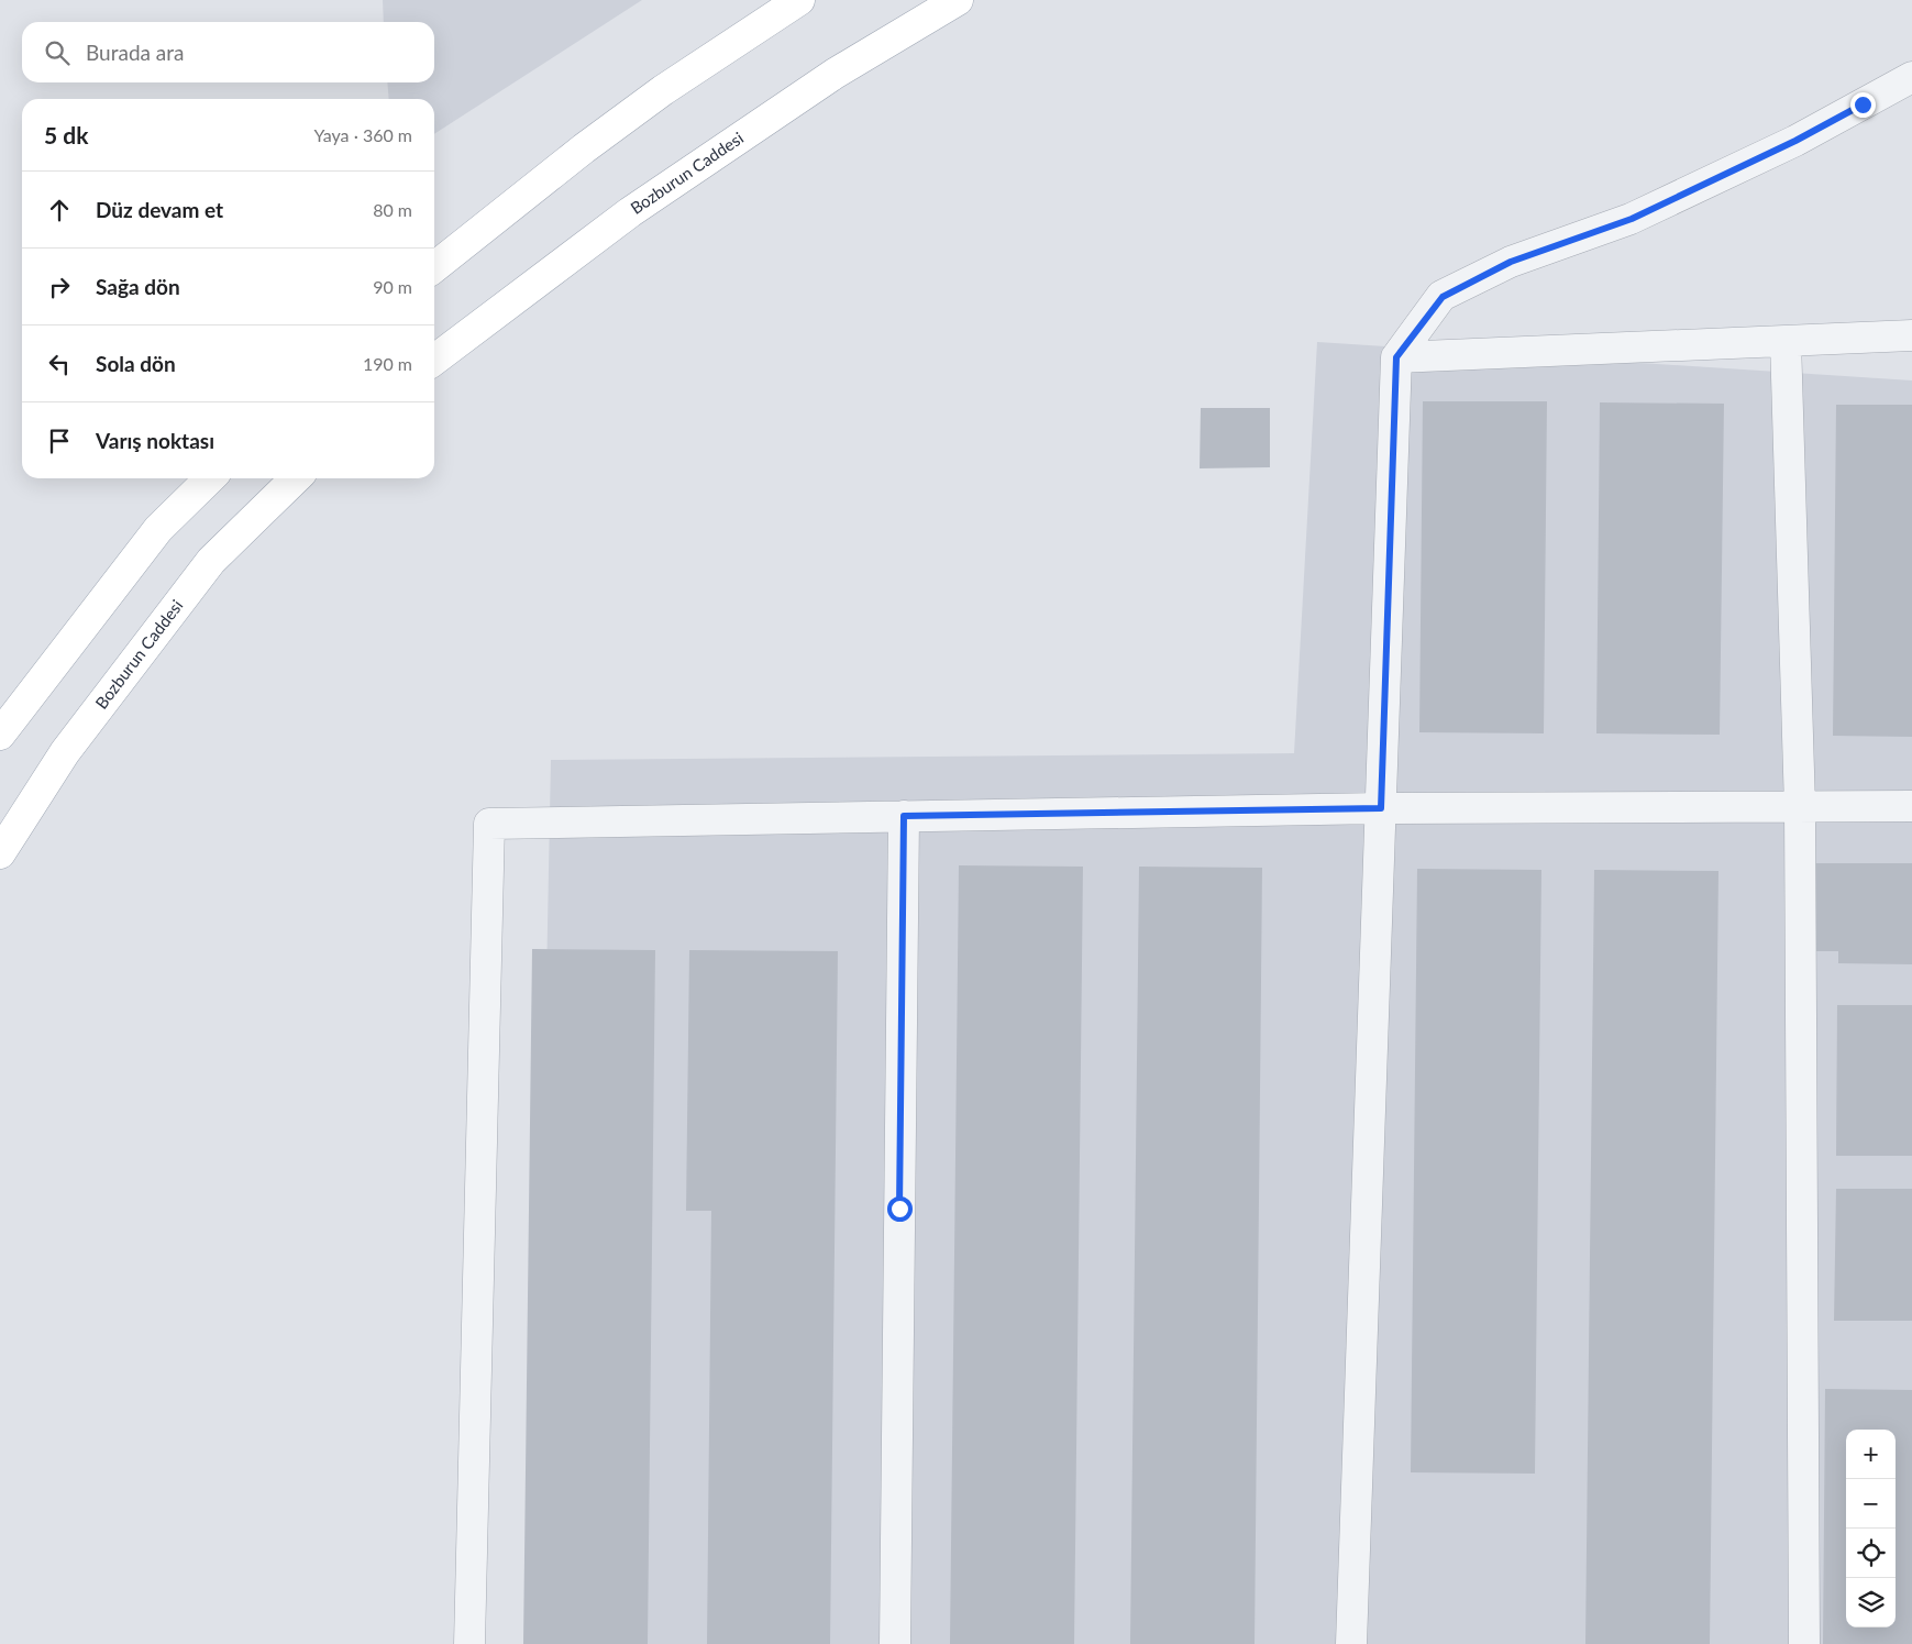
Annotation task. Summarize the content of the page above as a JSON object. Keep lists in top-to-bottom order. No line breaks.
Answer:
{"streets":{"main road":["Bozburun Caddesi"]},"page":{"search":"Burada ara","heading":["5 dk","Yaya · 360 m"],"list":[["Düz devam et","80 m"],["Sağa dön","90 m"],["Sola dön","190 m"],"Varış noktası"],"map_buttons":["+","−"]}}
